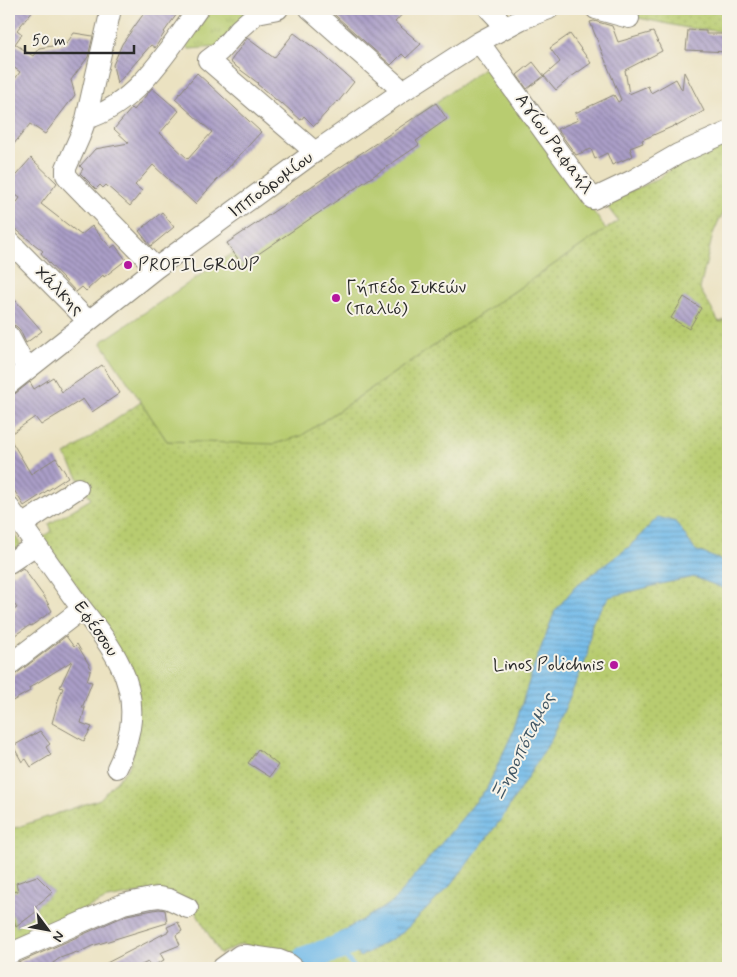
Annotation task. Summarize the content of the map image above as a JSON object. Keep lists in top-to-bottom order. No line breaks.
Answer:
{"streets":{"street":["Αγίου Ραφαήλ","Ιπποδρομίου","Χάλκης","Εφέσσου"]},"crossings":[["Αγίου Ραφαήλ","Ιπποδρομίου"],["Ιπποδρομίου","Χάλκης"]],"water":["Ξηροπόταμος"],"places":["PROFILGROUP","Γήπεδο Συκεών (παλιό)","Linos Polichnis"],"scale_bar":"50 m","north":"bottom right"}
